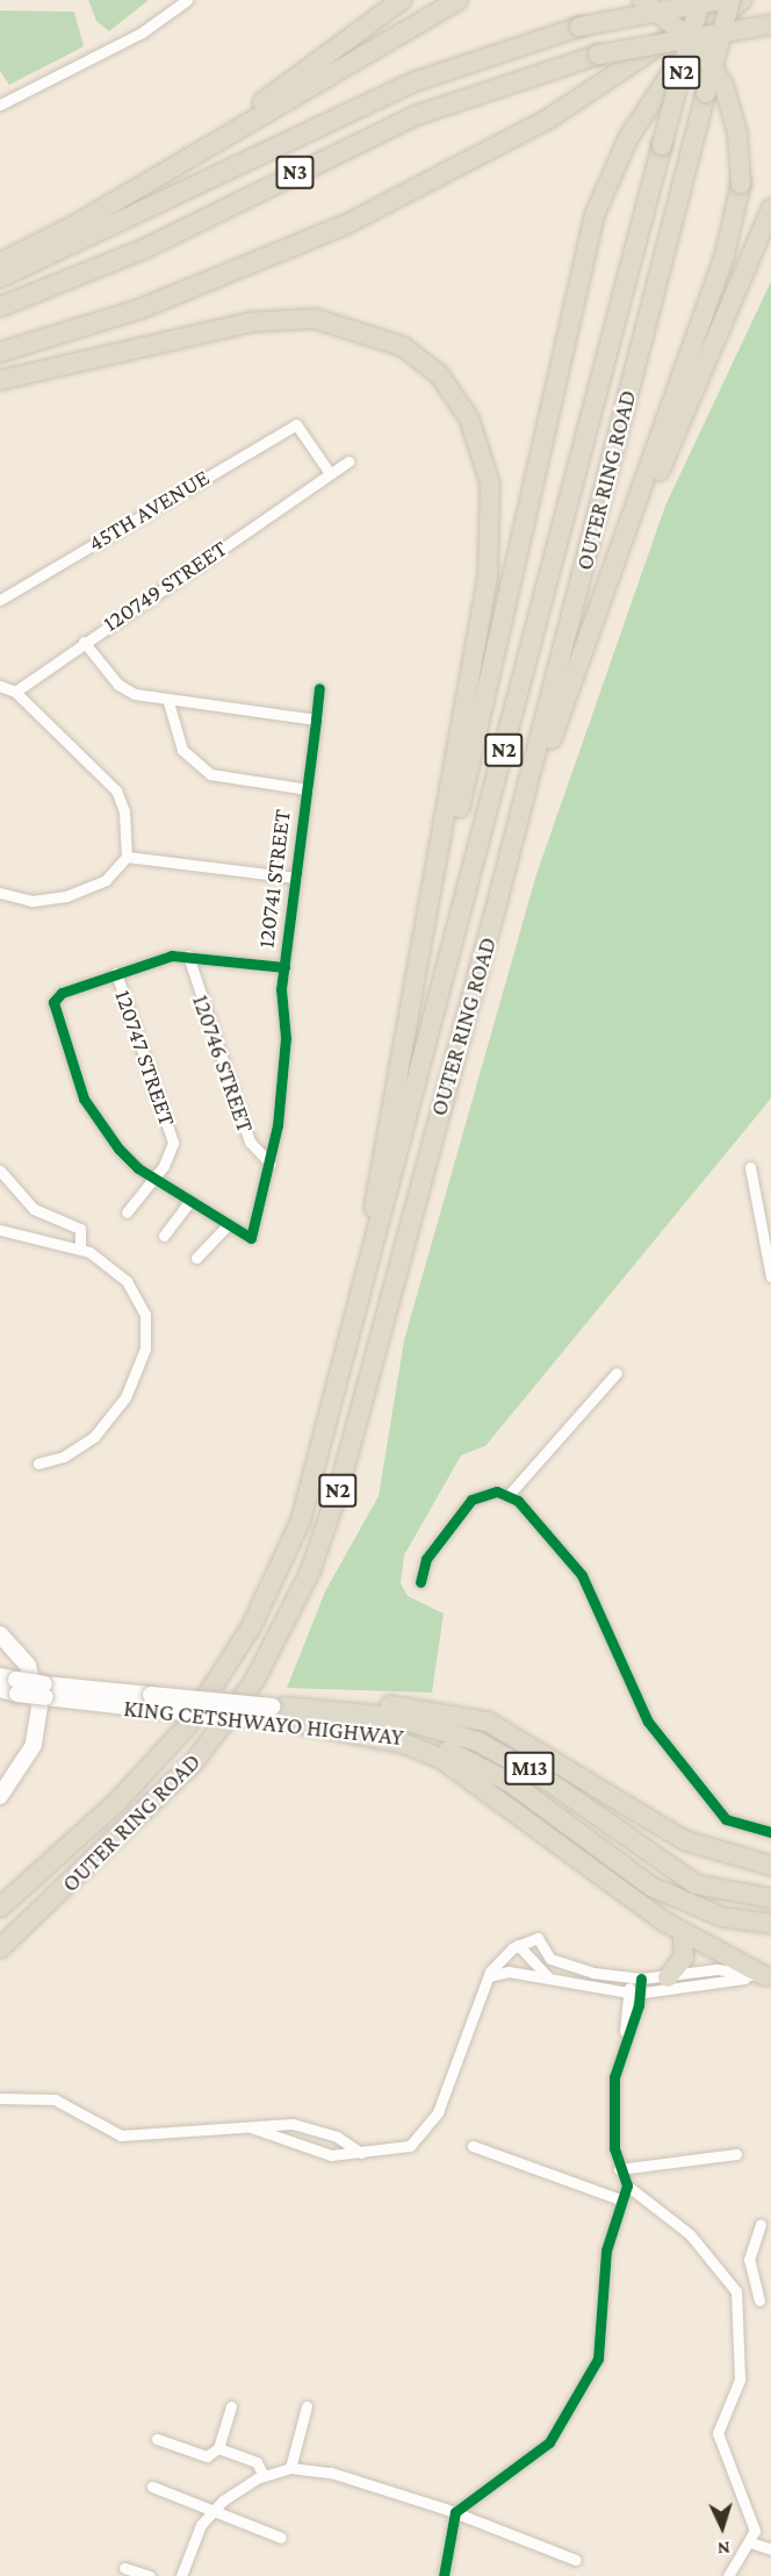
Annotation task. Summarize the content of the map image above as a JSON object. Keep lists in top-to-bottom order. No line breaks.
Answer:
{"streets":{"highway":["N2","N3","OUTER RING ROAD","KING CETSHWAYO HIGHWAY","M13"],"street":["45TH AVENUE","120749 STREET","120741 STREET","120747 STREET","120746 STREET"]},"crossings":[["45TH AVENUE","120749 STREET"],["120741 STREET","120746 STREET"]],"north":"bottom"}
